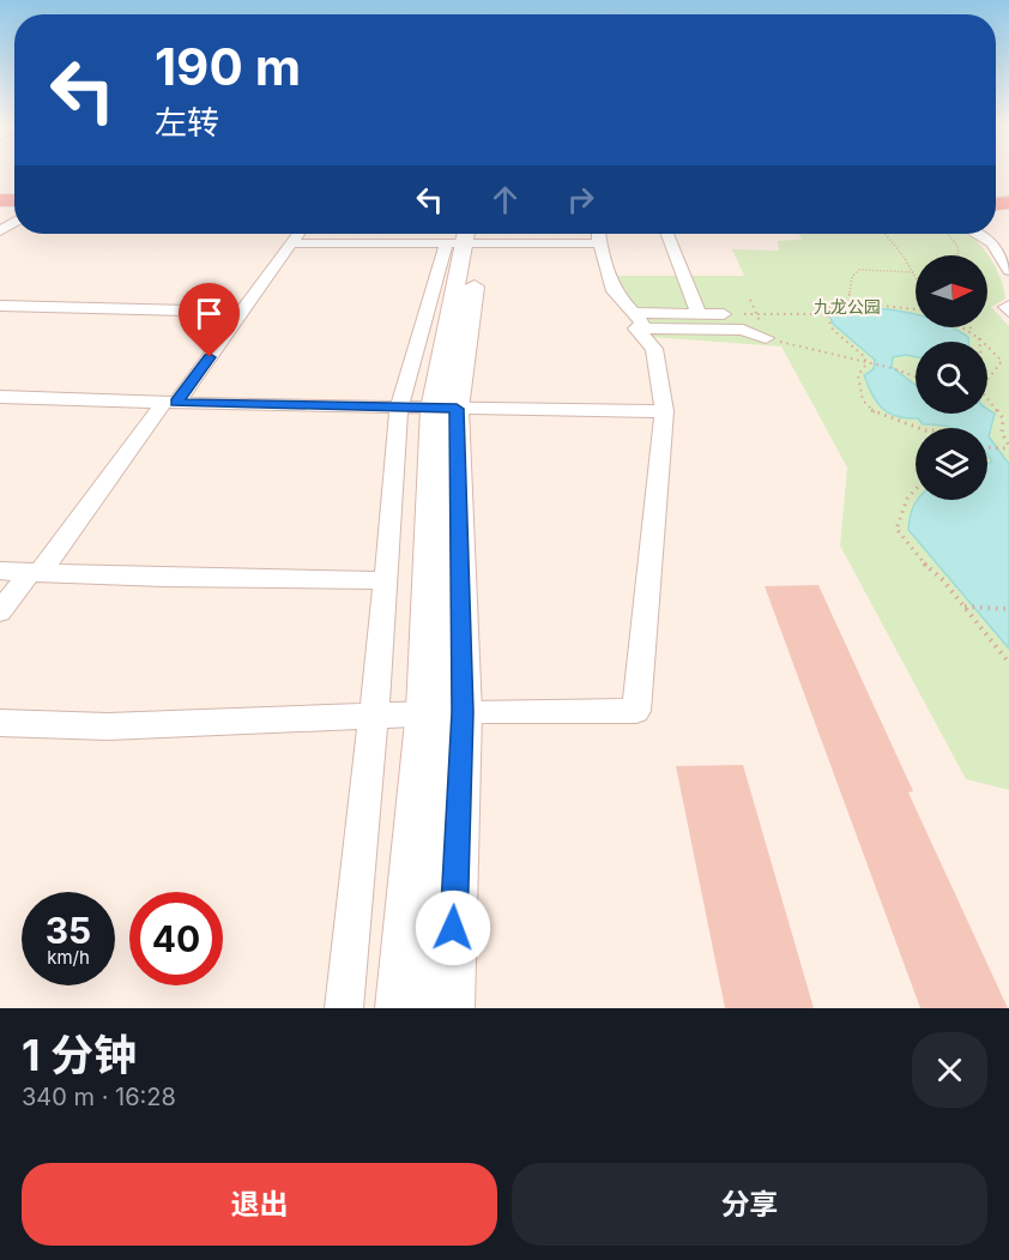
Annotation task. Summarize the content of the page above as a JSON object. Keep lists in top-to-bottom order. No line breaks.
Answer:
{"parks":["九龙公园"],"north":"right","page":{"turn":["190 m","左转"],"speed":"35 km/h","limit":"40","heading":["1 分钟","340 m · 16:28"],"buttons":["退出","分享"]}}
